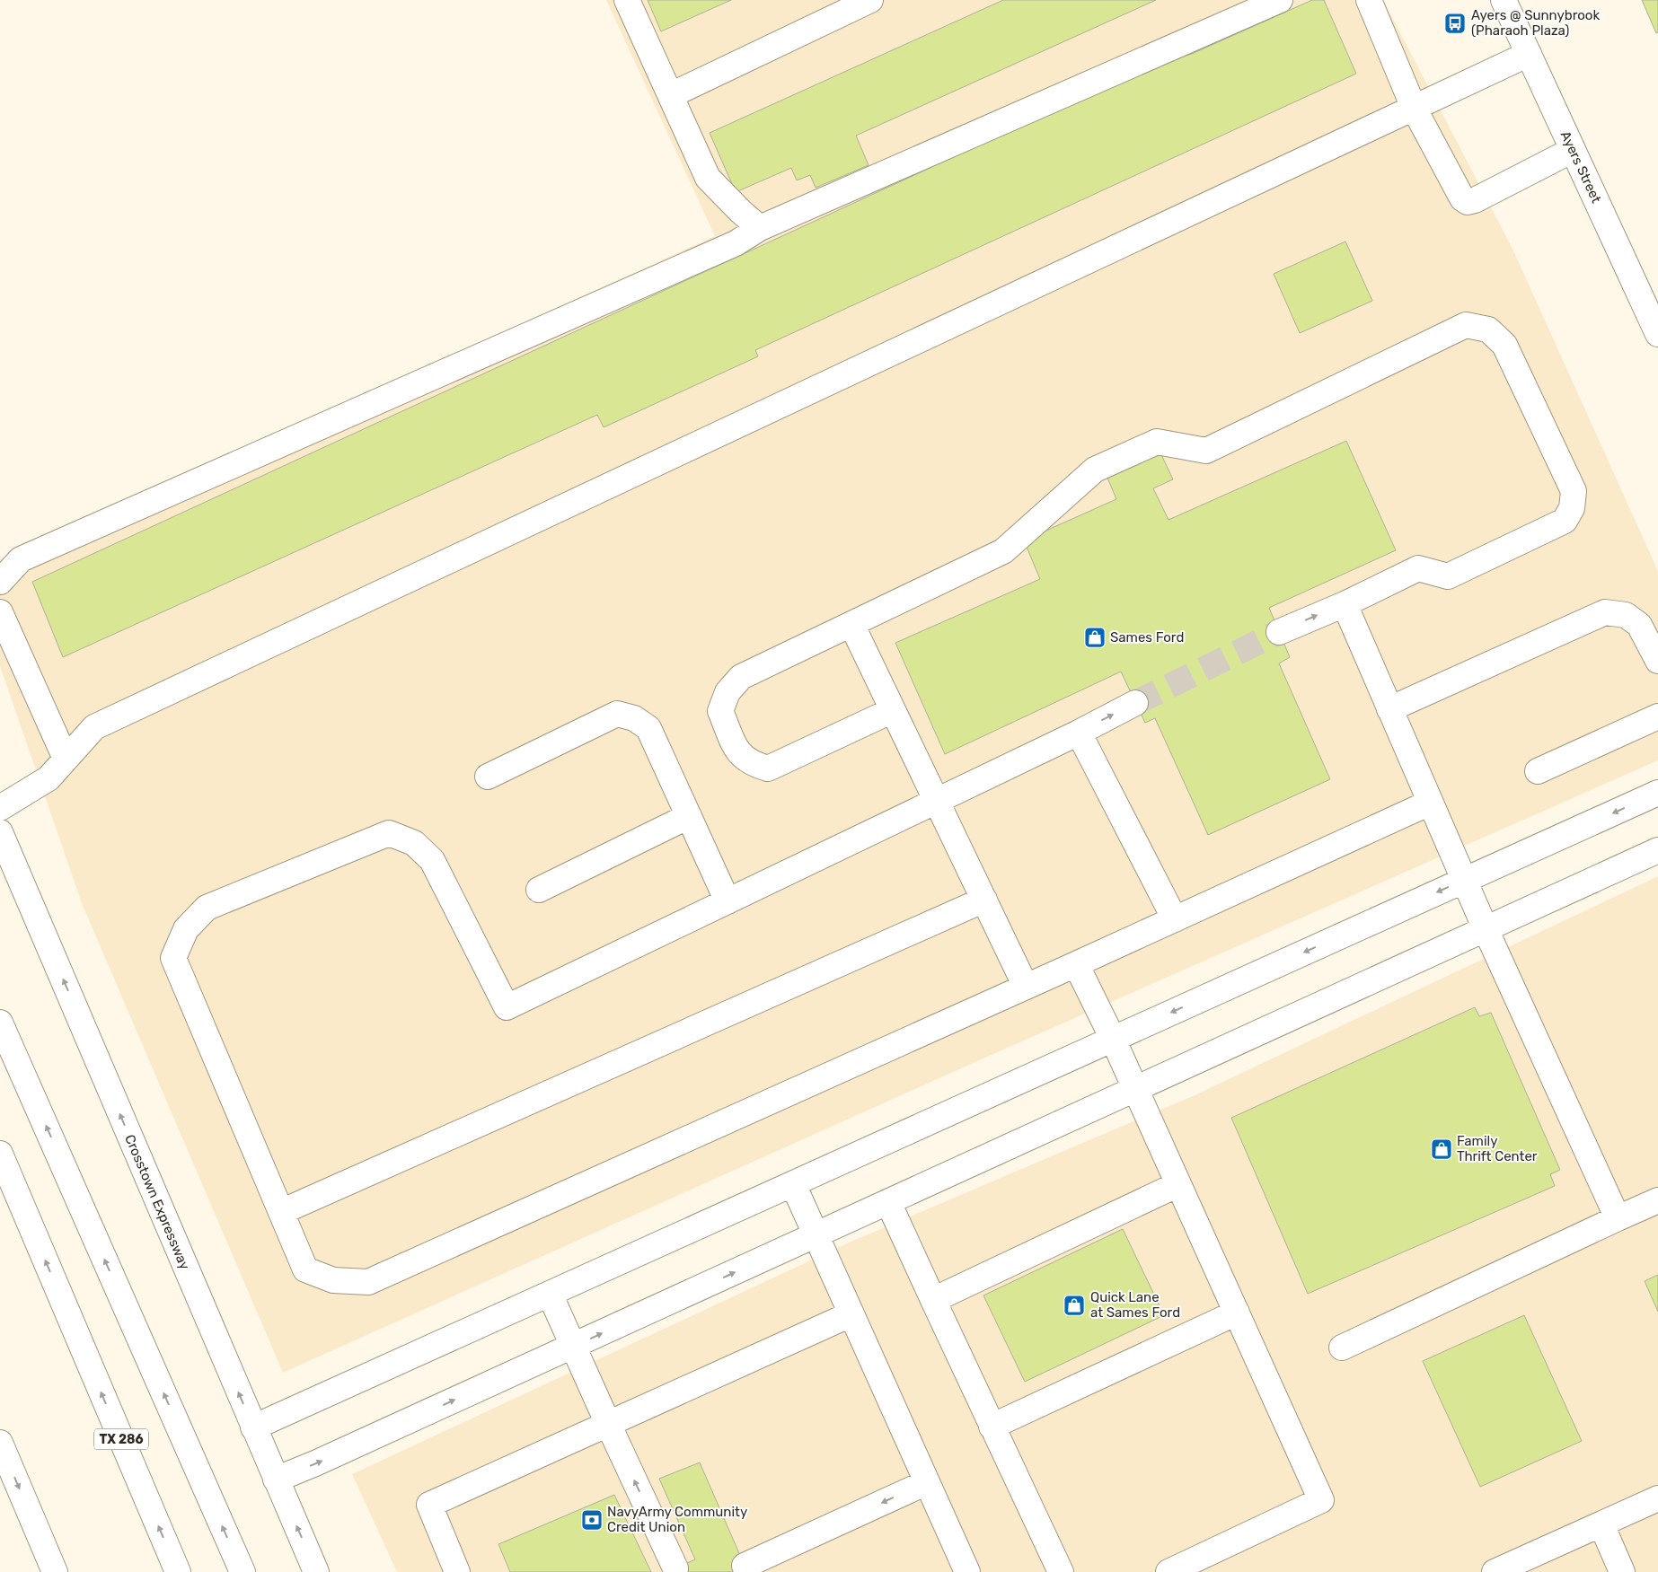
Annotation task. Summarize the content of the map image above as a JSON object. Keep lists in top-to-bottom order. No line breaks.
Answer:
{"streets":{"main road":["Ayers Street","Crosstown Expressway","TX 286"]},"places":{"bus stop":["Ayers @ Sunnybrook (Pharaoh Plaza)"],"shop":["Sames Ford","Family Thrift Center","Quick Lane at Sames Ford"],"bank":["NavyArmy Community Credit Union"]}}
